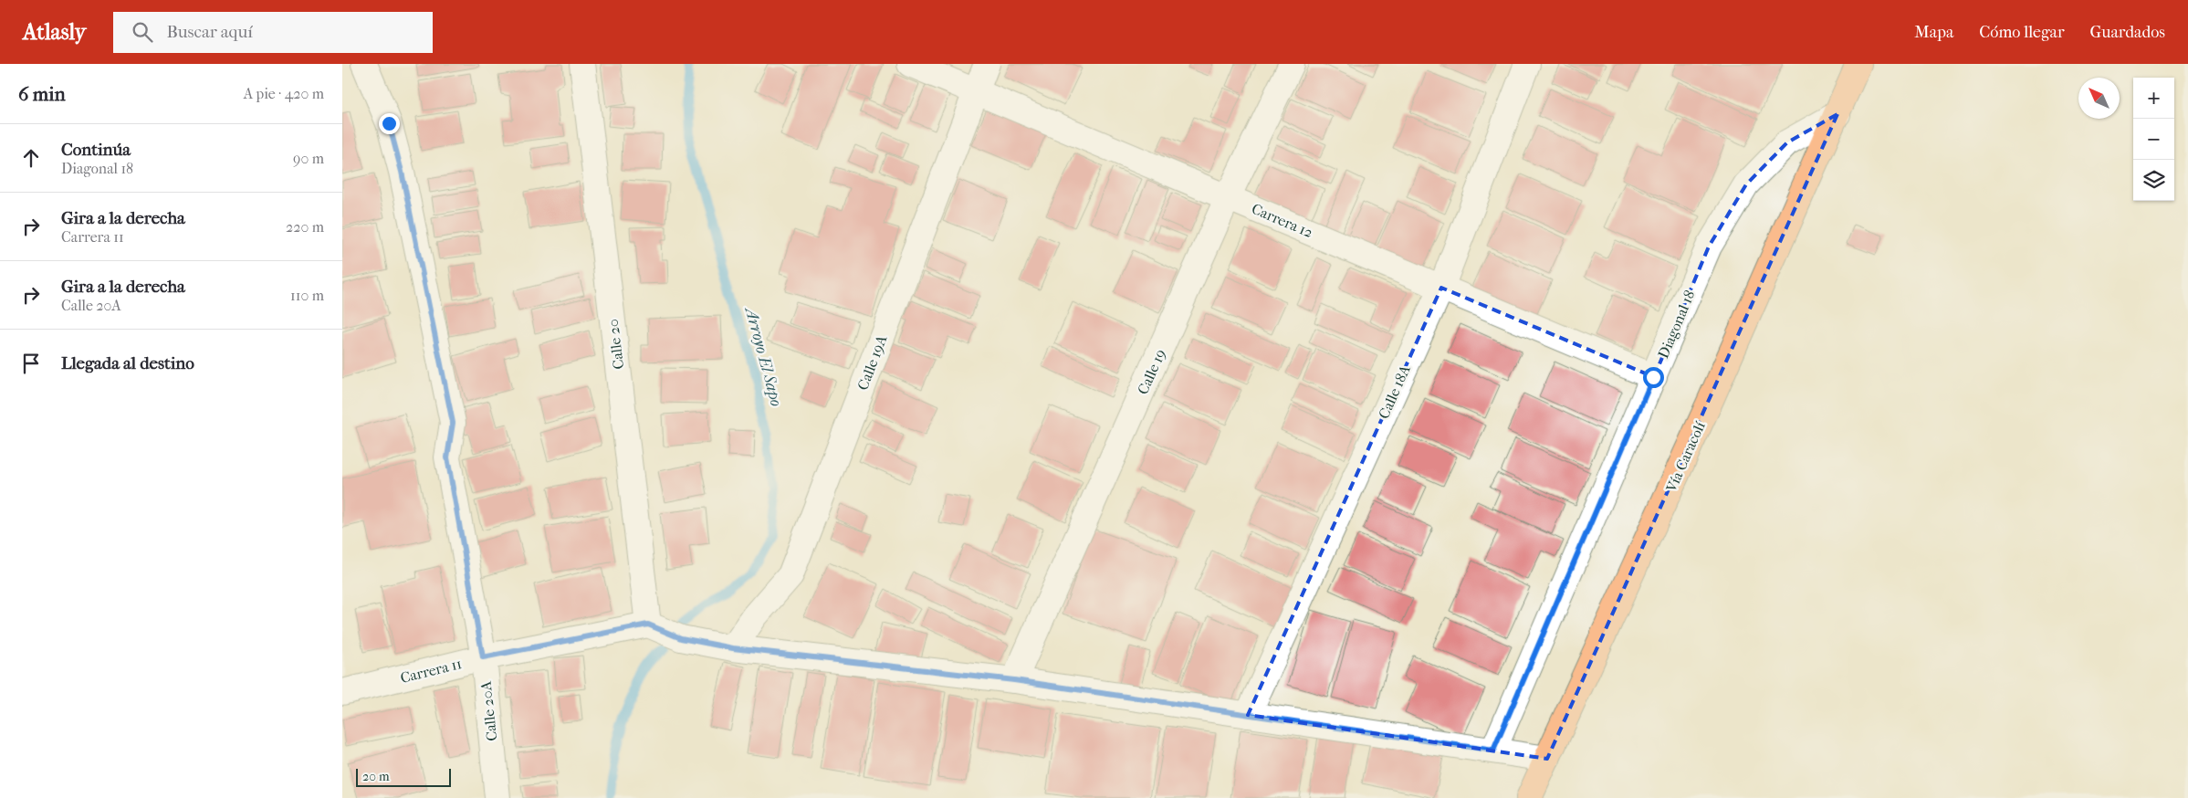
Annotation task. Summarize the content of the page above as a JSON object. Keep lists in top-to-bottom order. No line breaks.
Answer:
{"streets":{"main road":["Vía Caracolí"],"street":["Carrera 12","Diagonal 18","Calle 20","Calle 19A","Calle 19","Calle 18A","Carrera 11","Calle 20A"]},"crossings":[["Carrera 12","Diagonal 18"],["Carrera 12","Calle 19A"],["Carrera 12","Calle 19"],["Carrera 12","Calle 18A"],["Diagonal 18","Vía Caracolí"],["Calle 20","Carrera 11"],["Carrera 11","Calle 20A"]],"water":["Arroyo El Sapo"],"scale_bar":"20 m","north":"top left","page":{"header":"Atlasly","search":"Buscar aquí","nav":["Mapa","Cómo llegar","Guardados"],"heading":["6 min","A pie · 420 m"],"map_buttons":["+","−"],"list":[["Continúa","Diagonal 18","90 m"],["Gira a la derecha","Carrera 11","220 m"],["Gira a la derecha","Calle 20A","110 m"],"Llegada al destino"],"scale":"20 m"}}
